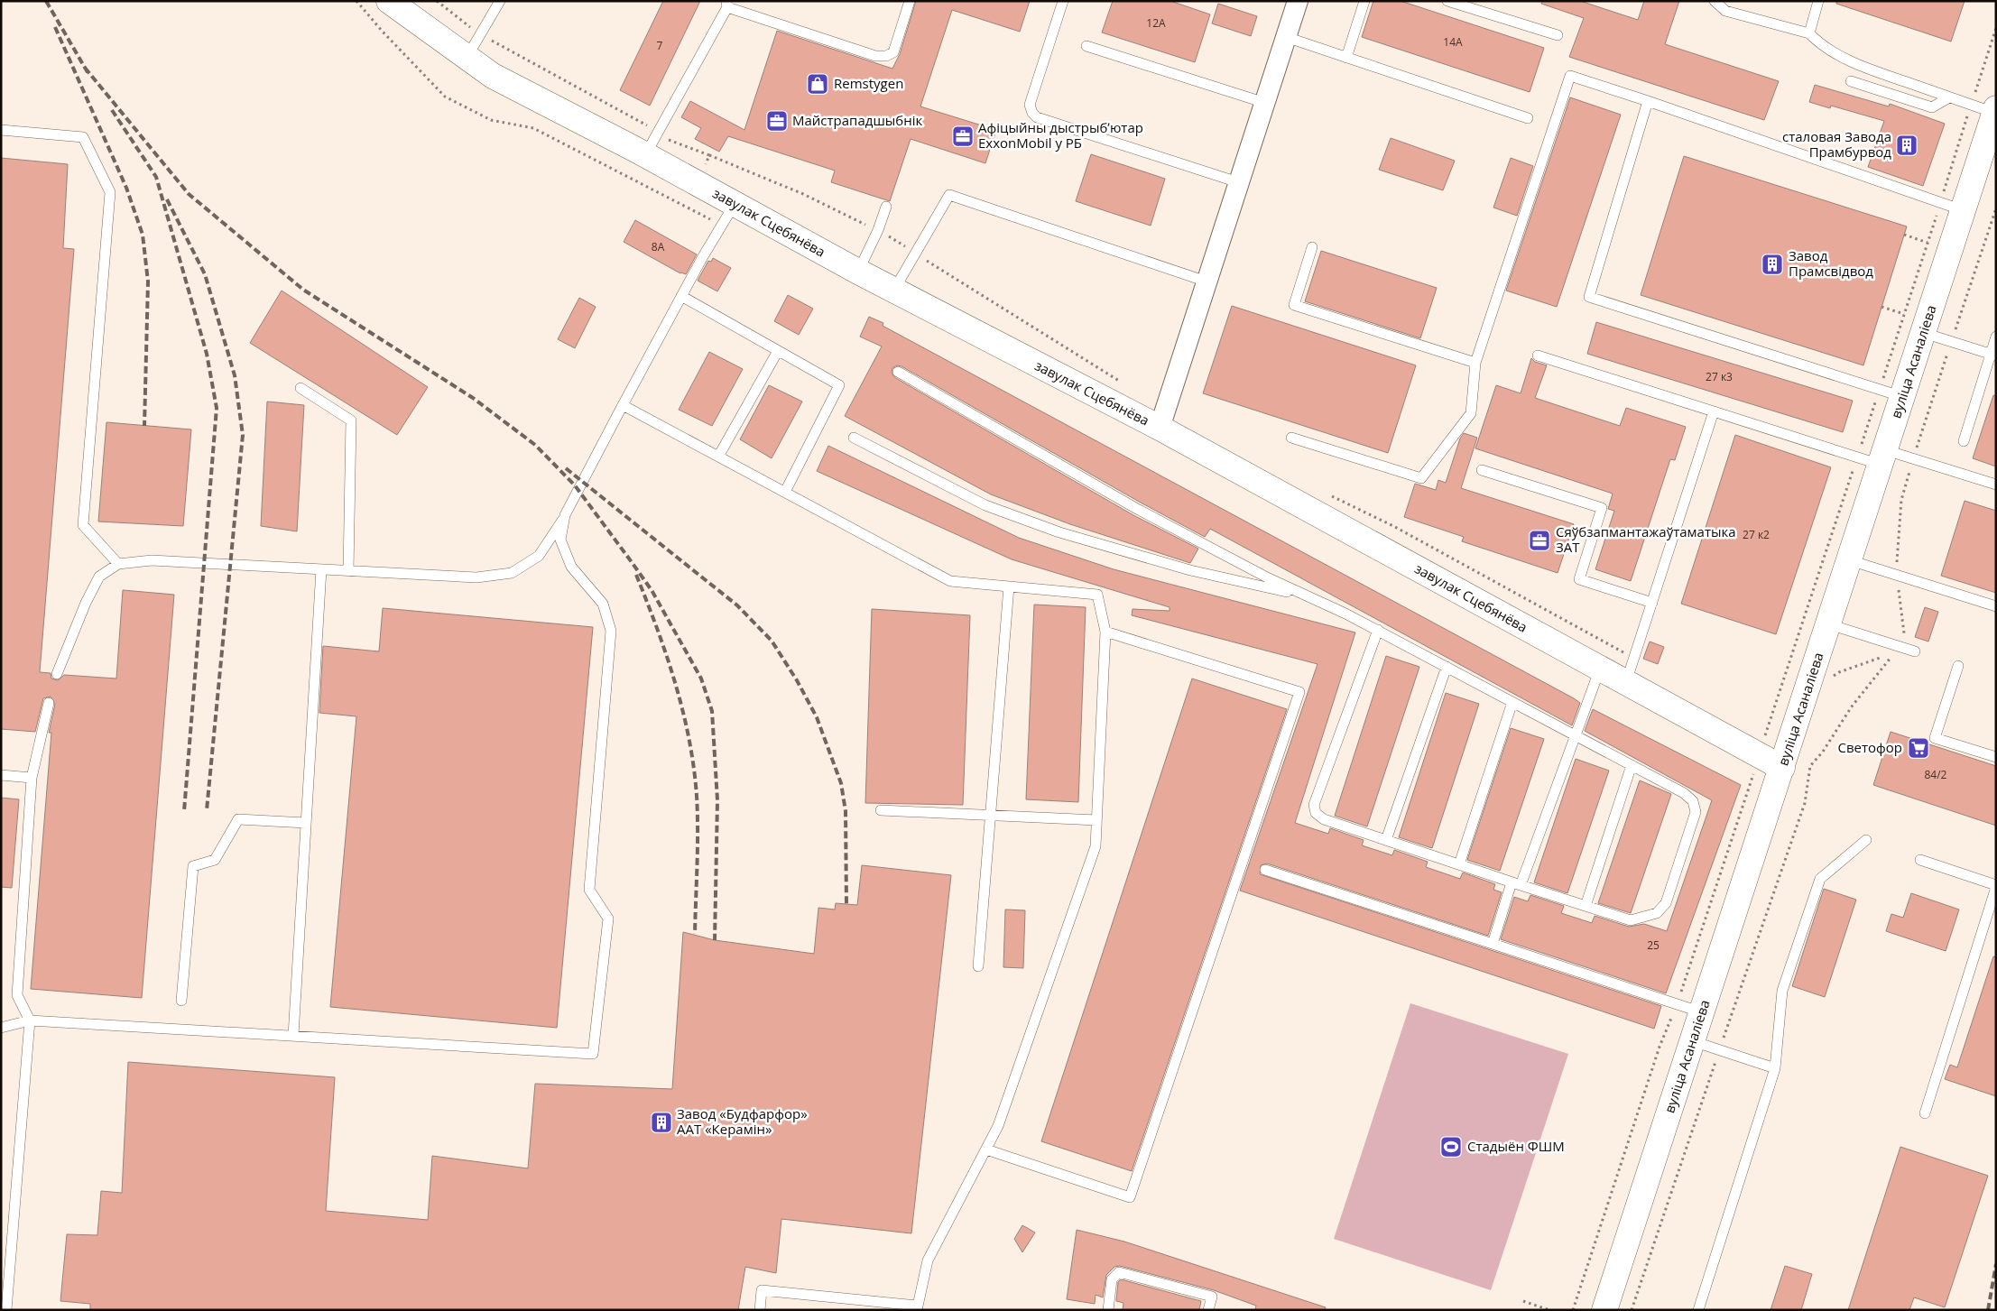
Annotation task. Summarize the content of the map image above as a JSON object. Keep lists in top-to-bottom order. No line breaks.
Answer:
{"streets":{"street":["завулак Сцебянёва","вуліца Асаналіева"]},"crossings":[["завулак Сцебянёва","вуліца Асаналіева"]],"places":{"shop":["Remstygen"],"office":["Майстрападшыбнік","Афіцыйны дыстрыбʼютар ExxonMobil у РБ","Сяўбзапмантажаўтаматыка ЗАТ"],"building":["сталовая Завода Прамбурвод","Завод Прамсвідвод","Завод «Будфарфор» ААТ «Керамін»"],"supermarket":["Светофор"],"sports":["Стадыён ФШМ"]},"house_numbers":["12А","14А","7","8А","27 к3","27 к2","84/2","25"]}
